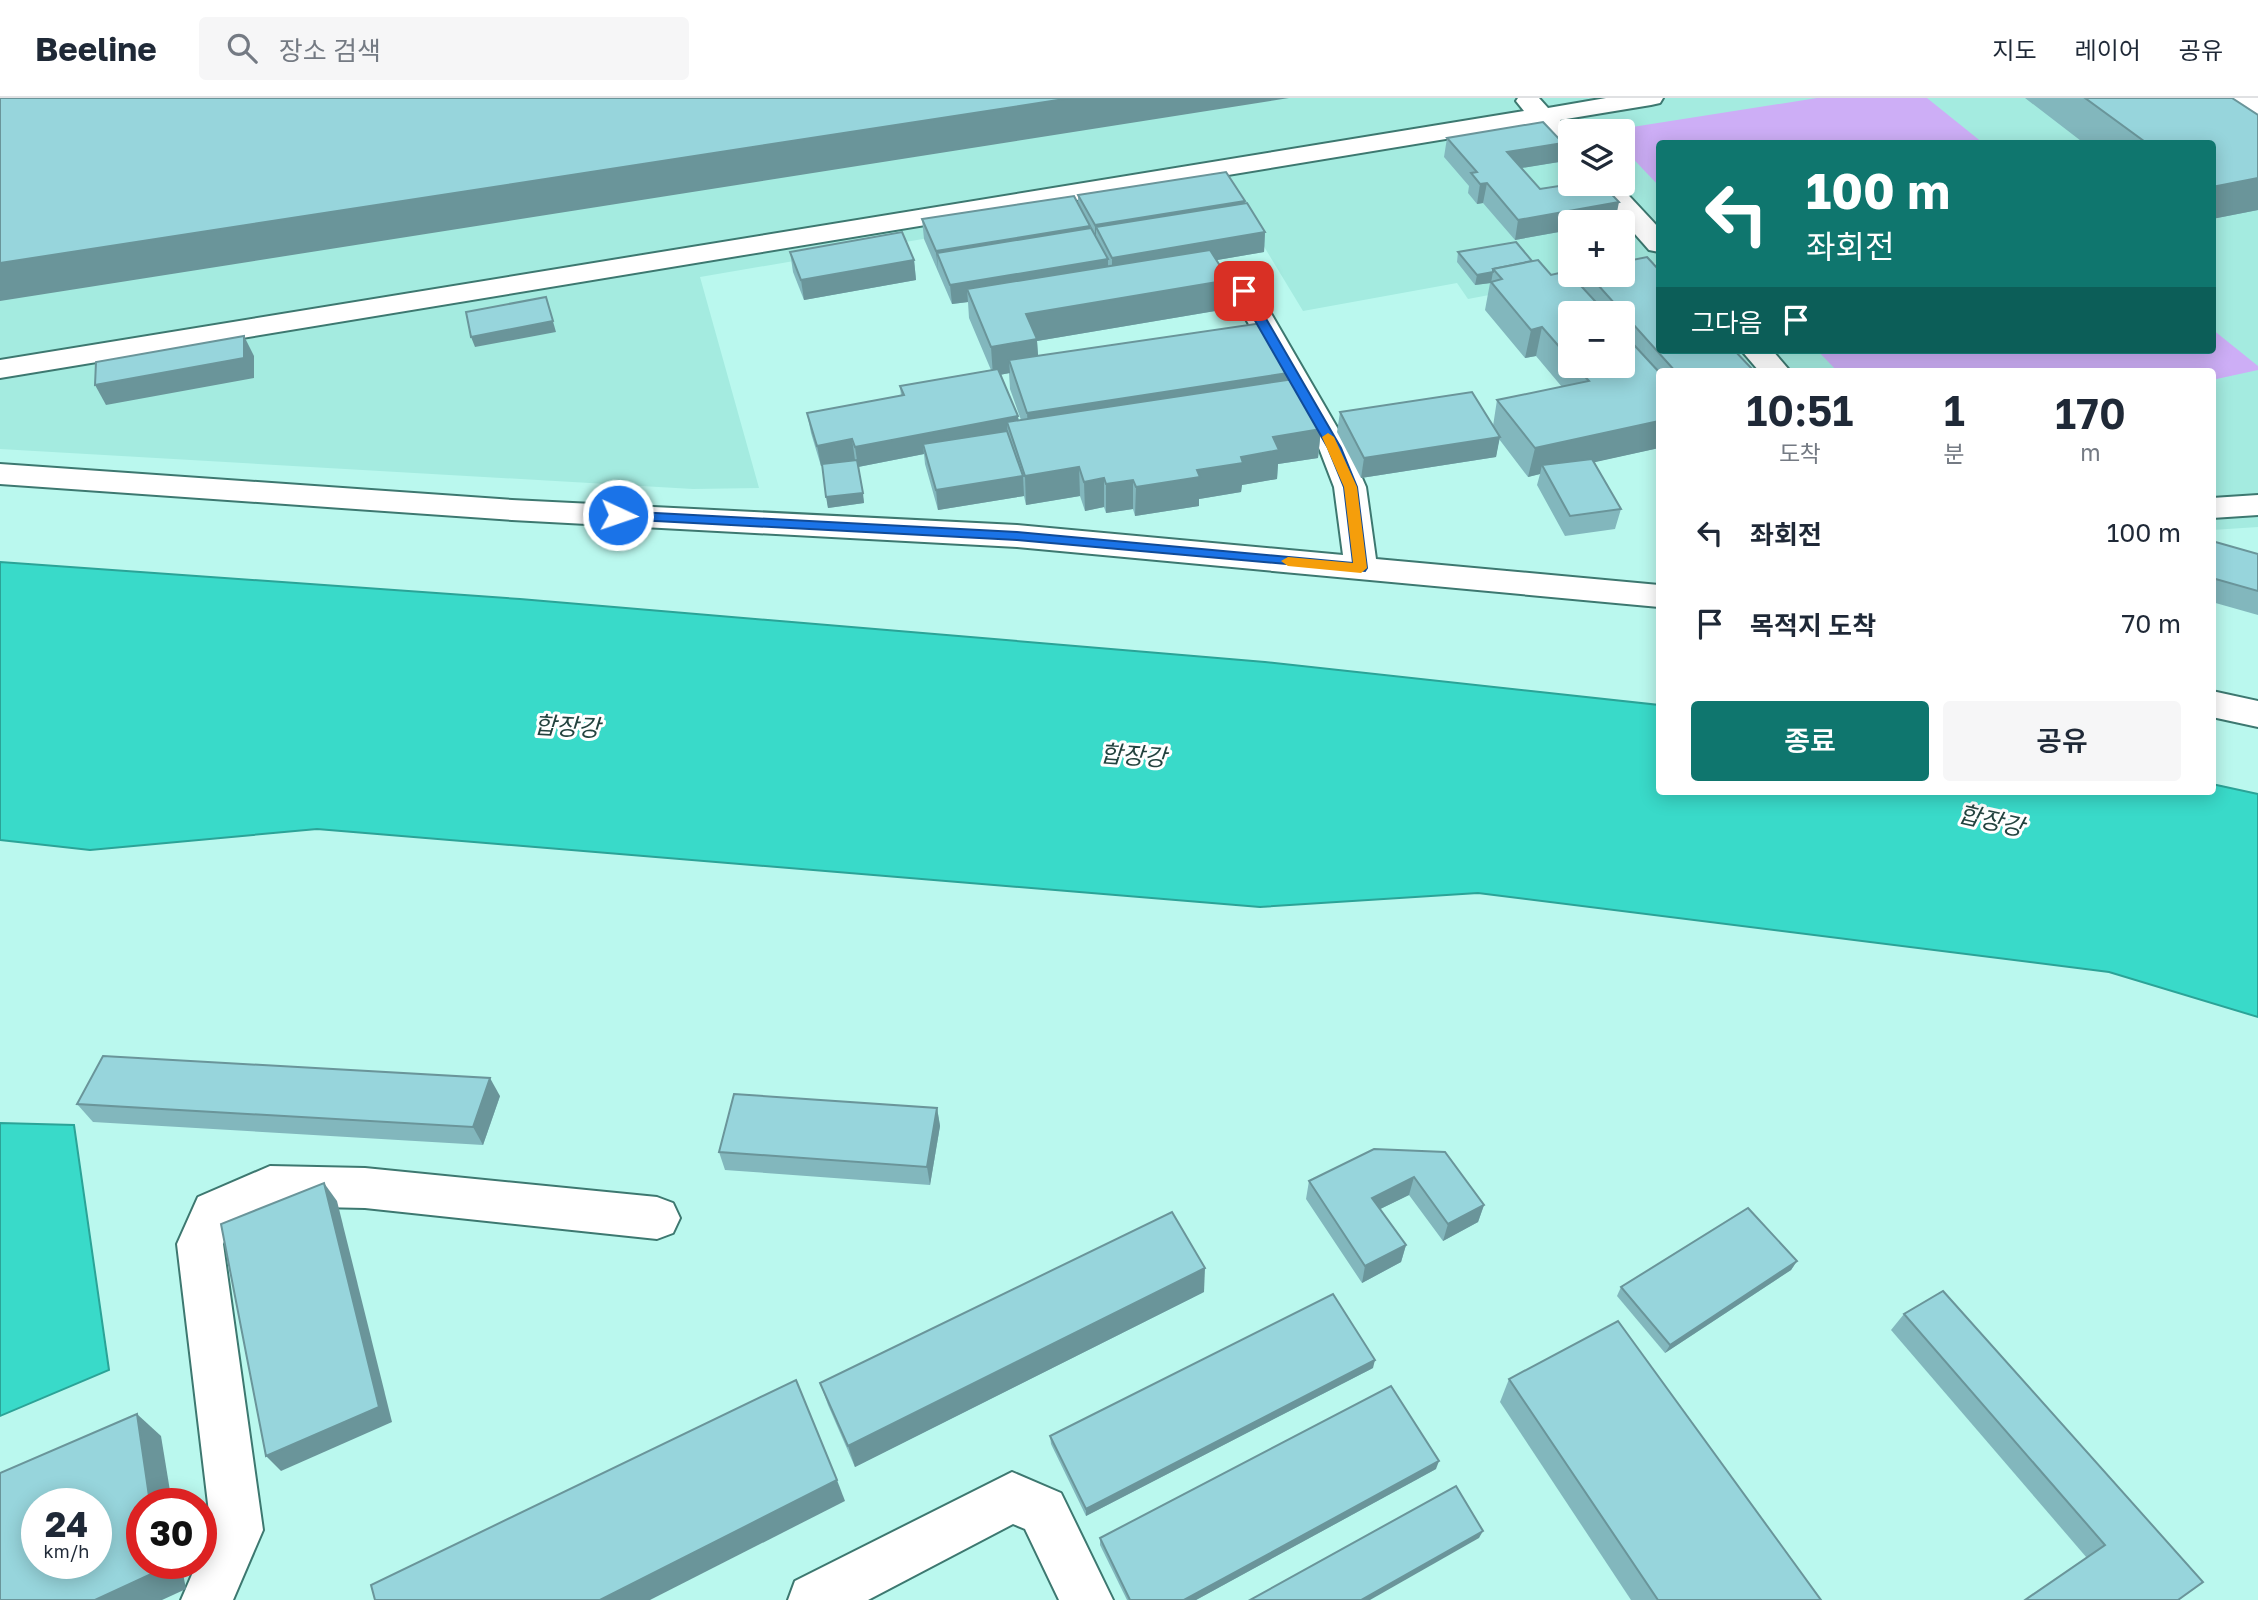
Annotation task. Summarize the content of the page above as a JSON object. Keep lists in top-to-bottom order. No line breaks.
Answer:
{"water":["합장강"],"page":{"header":"Beeline","search":"장소 검색","nav":["지도","레이어","공유"],"map_buttons":["+","−"],"turn":["100 m","좌회전"],"then":"그다음","eta":["10:51","도착","1","분","170","m"],"list":[{"name":"좌회전","value":"100 m"},{"name":"목적지 도착","value":"70 m"}],"buttons":["종료","공유"],"speed":"24 km/h","limit":"30"}}
